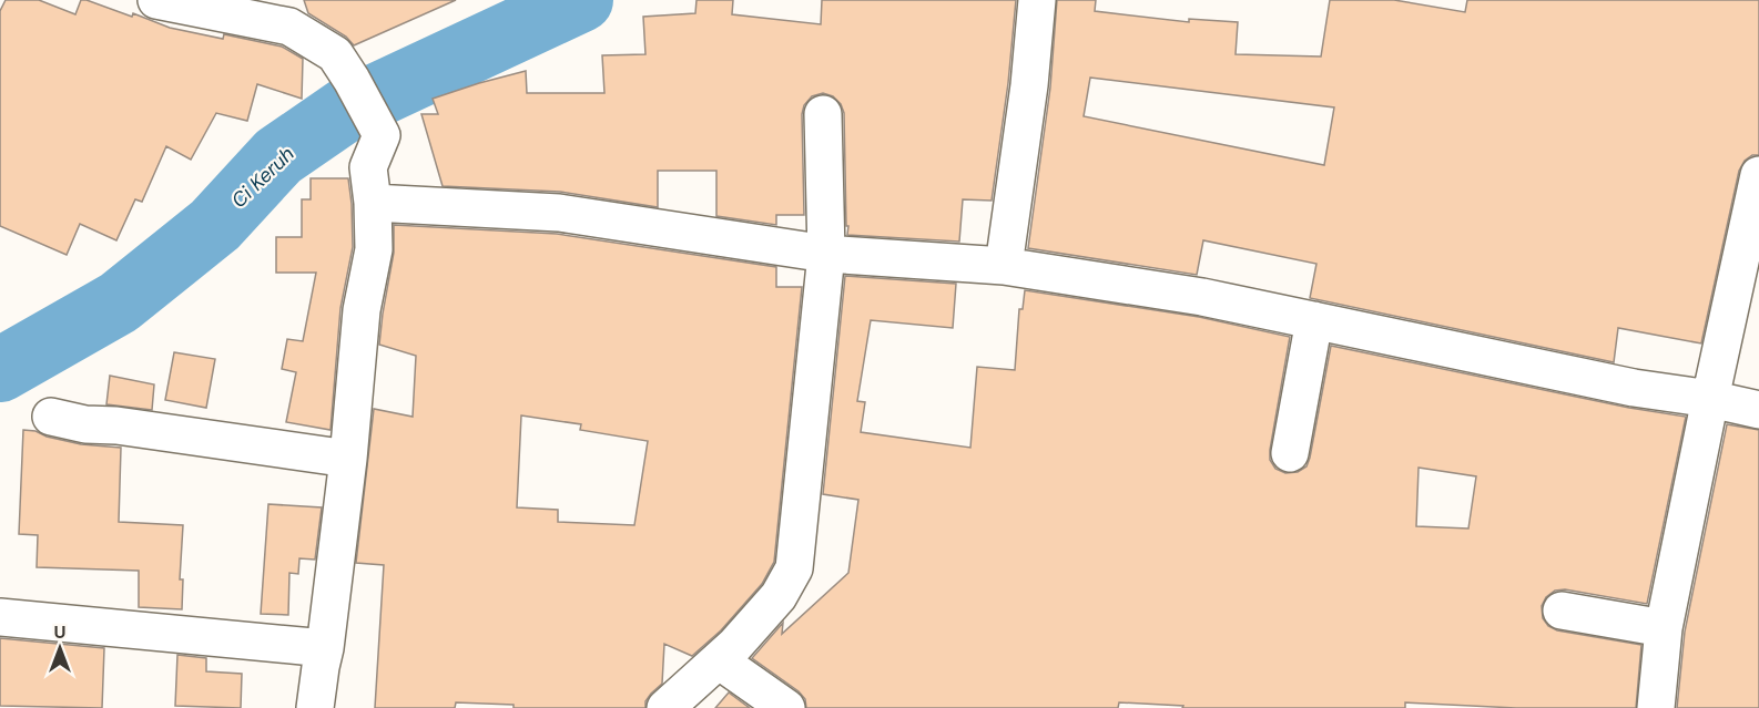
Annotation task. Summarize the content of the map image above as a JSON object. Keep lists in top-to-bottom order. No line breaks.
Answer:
{"water":["Ci Keruh"],"north":"top"}
